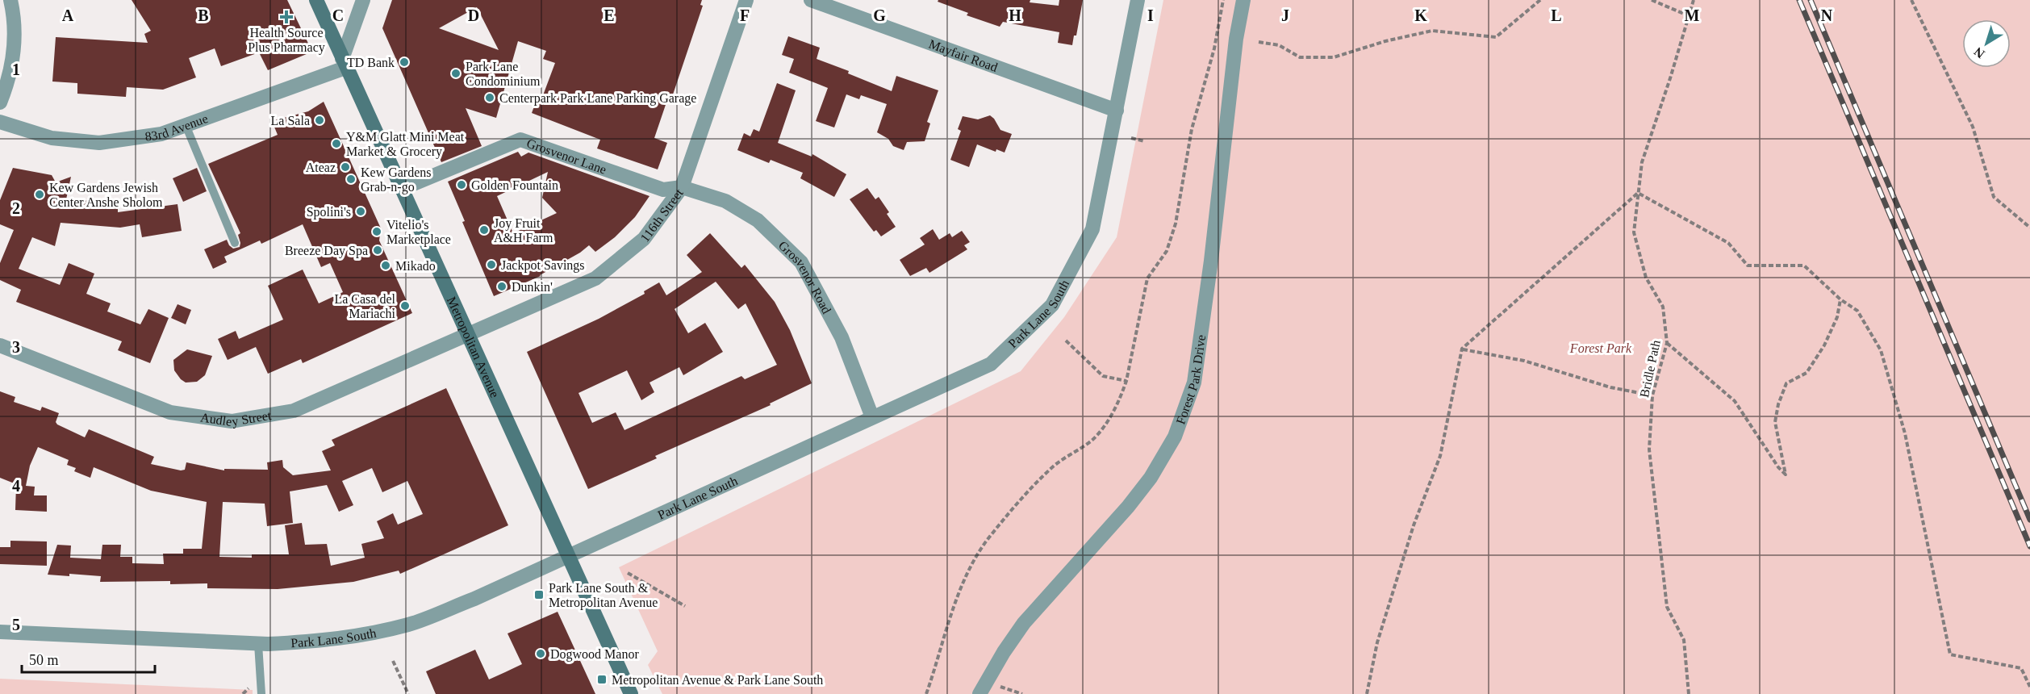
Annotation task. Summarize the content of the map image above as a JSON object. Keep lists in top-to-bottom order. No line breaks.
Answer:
{"streets":{"main road":["Metropolitan Avenue"],"street":["Mayfair Road","83rd Avenue","Grosvenor Lane","116th Street","Grosvenor Road","Park Lane South","Forest Park Drive","Audley Street"],"path":["Bridle Path"]},"crossings":[["Mayfair Road","Park Lane South"],["83rd Avenue","Metropolitan Avenue"],["Grosvenor Lane","116th Street"],["Grosvenor Lane","Grosvenor Road"],["Grosvenor Lane","Metropolitan Avenue"],["116th Street","Grosvenor Road"],["116th Street","Metropolitan Avenue"],["116th Street","Audley Street"],["Grosvenor Road","Park Lane South"],["Park Lane South","Metropolitan Avenue"],["Metropolitan Avenue","Audley Street"]],"parks":["Forest Park"],"places":{"health":["Health Source Plus Pharmacy"],"other":["TD Bank","Park Lane Condominium","Centerpark Park Lane Parking Garage","La Sala","Y&M Glatt Mini Meat Market & Grocery","Ateaz","Kew Gardens Grab-n-go","Golden Fountain","Kew Gardens Jewish Center Anshe Sholom","Spolini's","Joy Fruit A&H Farm","Vitelio's Marketplace","Breeze Day Spa","Jackpot Savings","Mikado","Dunkin'","La Casa del Mariachi","Dogwood Manor"],"transit":["Park Lane South & Metropolitan Avenue","Metropolitan Avenue & Park Lane South"]},"scale_bar":"50 m","north":"bottom left","grid":{"columns":["A","B","C","D","E","F","G","H","I","J","K","L","M","N"],"rows":["1","2","3","4","5"]}}
